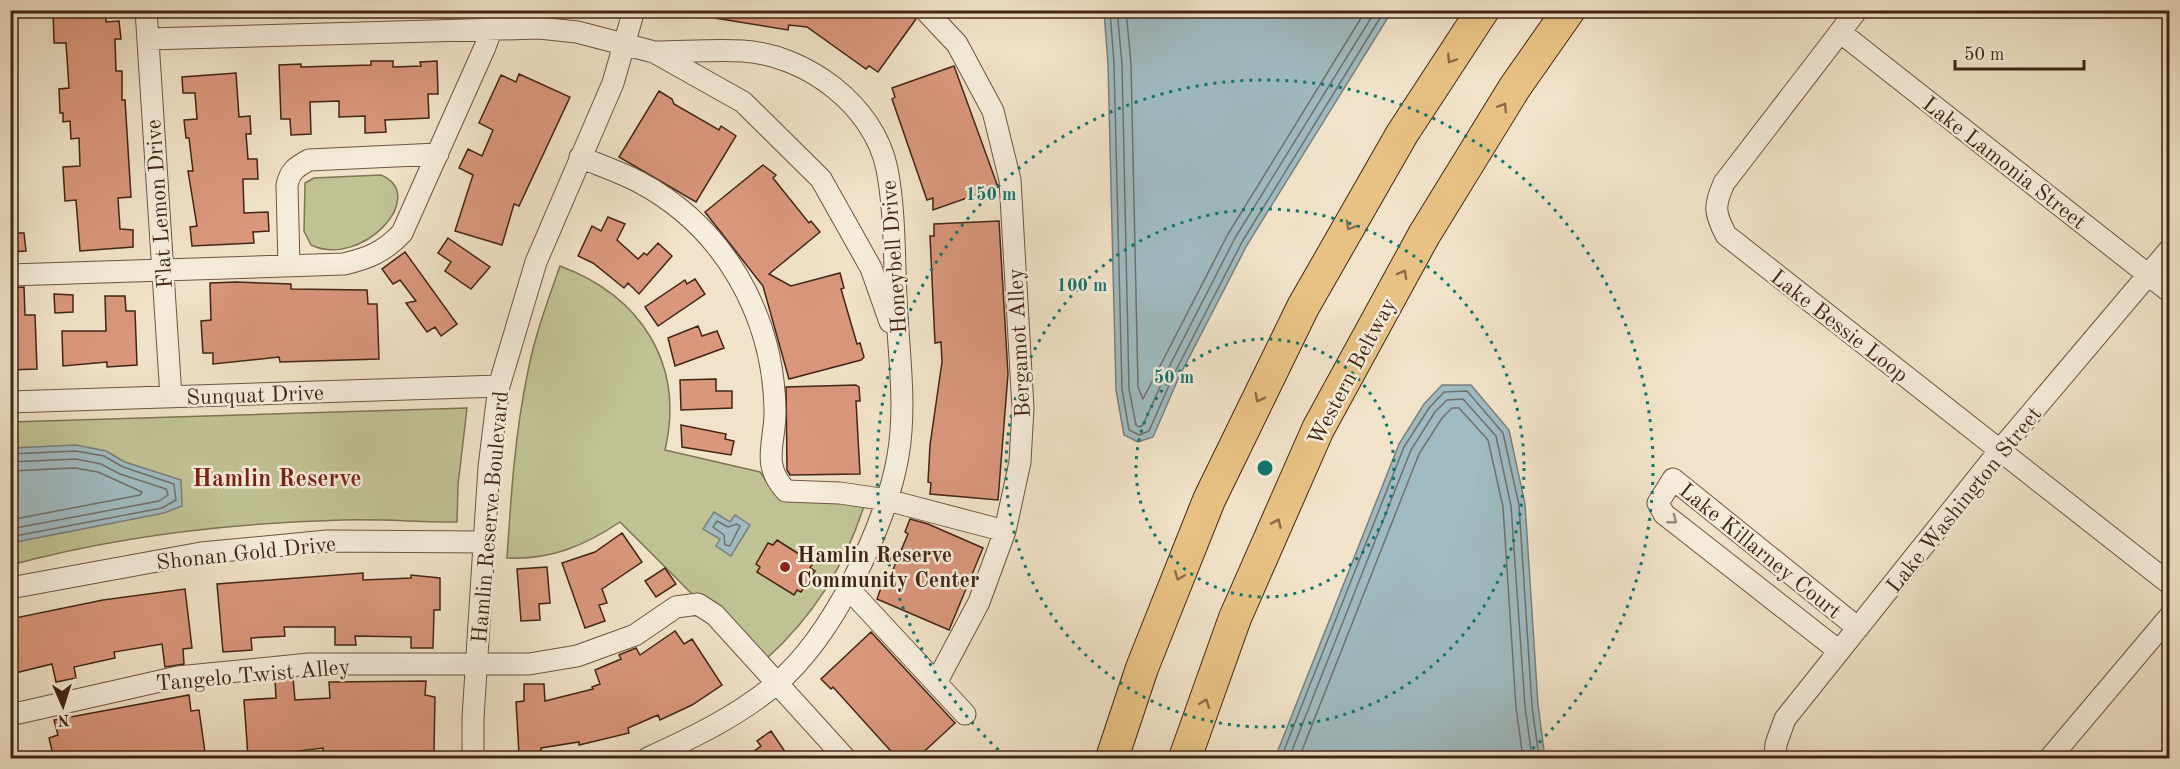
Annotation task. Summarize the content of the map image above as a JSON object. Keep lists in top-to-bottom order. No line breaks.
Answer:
{"streets":{"highway":["Western Beltway"],"street":["Lake Lamonia Street","Flat Lemon Drive","Honeybell Drive","Lake Bessie Loop","Bergamot Alley","Sunquat Drive","Lake Washington Street","Hamlin Reserve Boulevard","Lake Killarney Court","Shonan Gold Drive","Tangelo Twist Alley"]},"crossings":[["Lake Lamonia Street","Lake Bessie Loop"],["Lake Lamonia Street","Lake Washington Street"],["Flat Lemon Drive","Honeybell Drive"],["Flat Lemon Drive","Sunquat Drive"],["Honeybell Drive","Hamlin Reserve Boulevard"],["Honeybell Drive","Tangelo Twist Alley"],["Lake Bessie Loop","Lake Washington Street"],["Sunquat Drive","Hamlin Reserve Boulevard"],["Lake Washington Street","Lake Killarney Court"],["Hamlin Reserve Boulevard","Shonan Gold Drive"],["Hamlin Reserve Boulevard","Tangelo Twist Alley"]],"districts":["Hamlin Reserve"],"places":["Hamlin Reserve Community Center"],"scale_bar":"50 m","north":"bottom","rings":["150 m","100 m","50 m"]}
